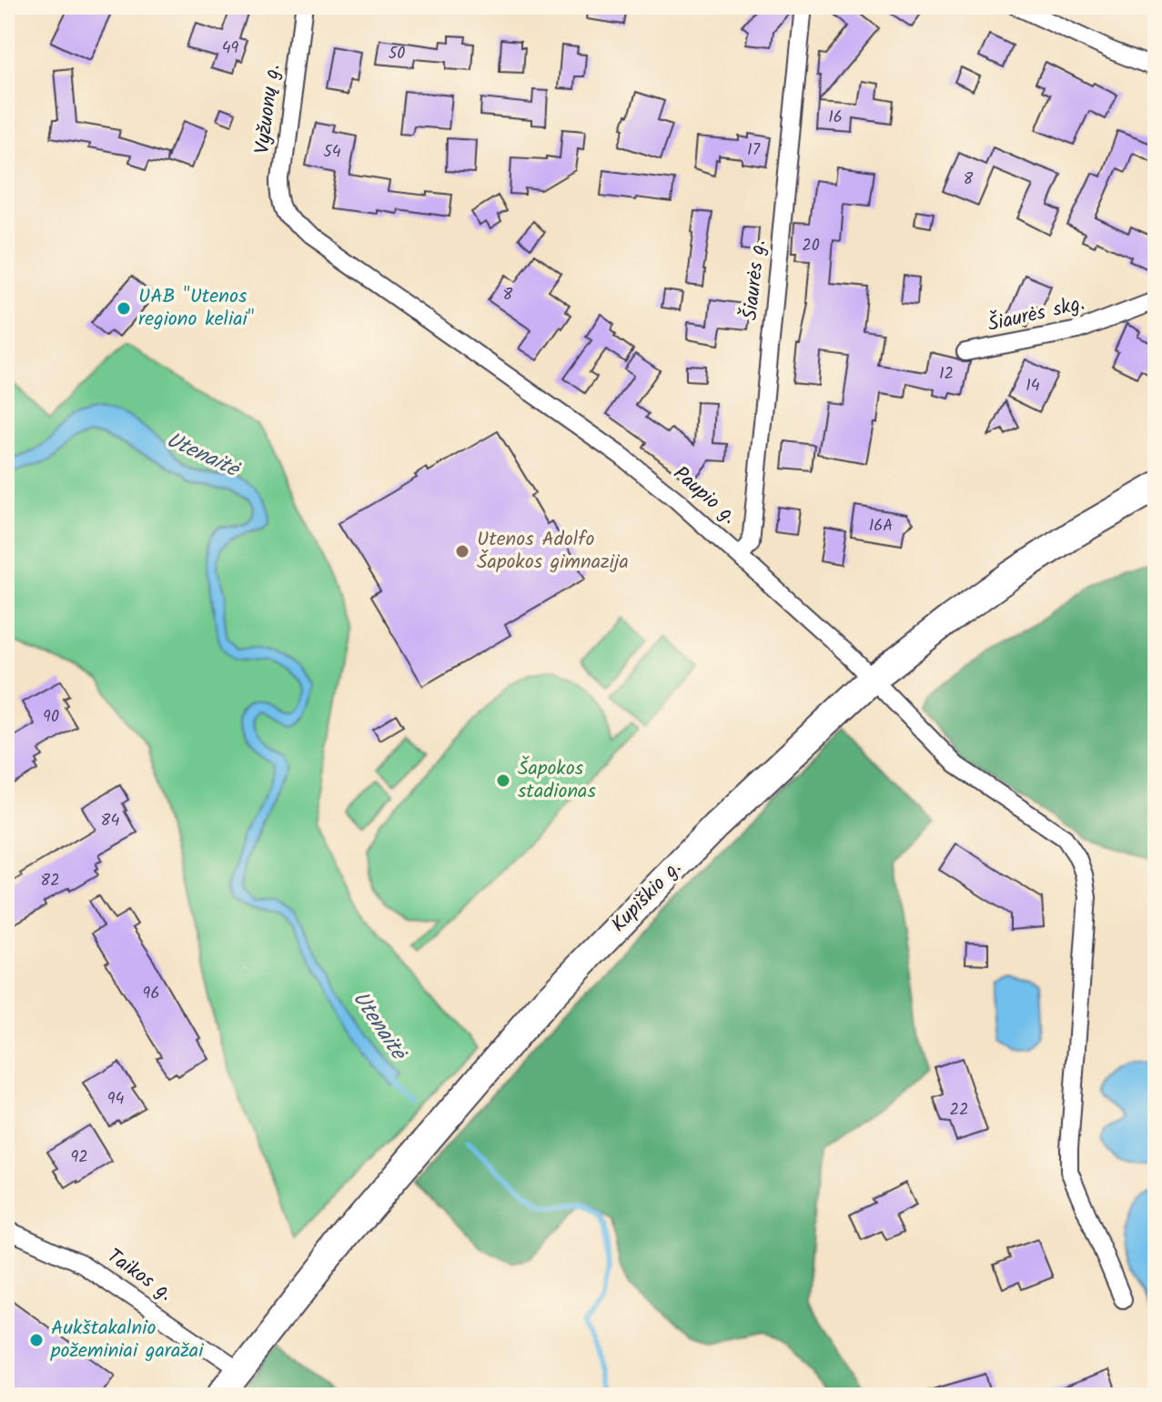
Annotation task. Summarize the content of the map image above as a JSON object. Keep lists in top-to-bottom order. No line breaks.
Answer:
{"streets":{"main road":["Kupiškio g."],"street":["Vyžuonų g.","Šiaurės g.","Šiaurės skg.","Paupio g.","Taikos g."]},"crossings":[["Vyžuonų g.","Paupio g."],["Šiaurės g.","Paupio g."],["Paupio g.","Kupiškio g."],["Kupiškio g.","Taikos g."]],"water":["Utenaitė"],"places":["UAB \"Utenos regiono keliai\"","Utenos Adolfo Šapokos gimnazija","Šapokos stadionas","Aukštakalnio požeminiai garažai"],"house_numbers":["49","50","16","17","54","8","20","8","12","14","16A","90","84","82","96","94","22","92"]}
